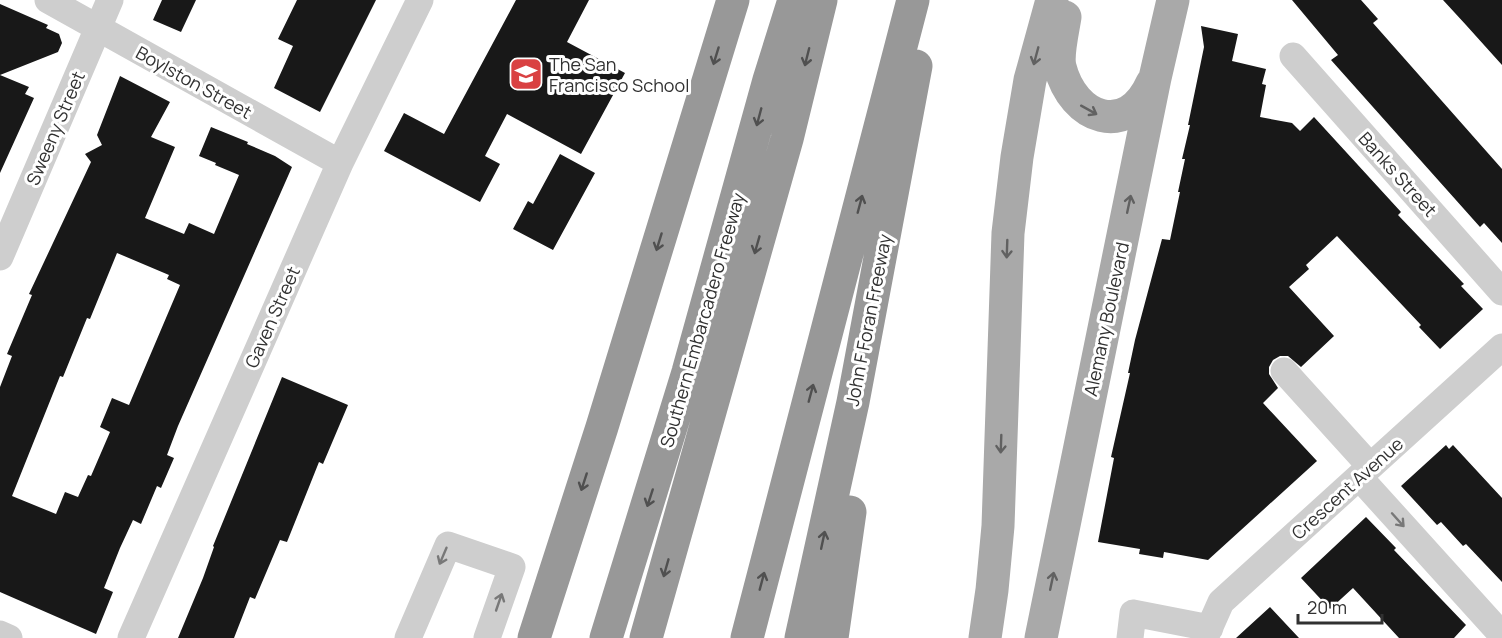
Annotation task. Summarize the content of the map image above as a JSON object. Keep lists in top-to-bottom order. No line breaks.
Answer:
{"streets":{"highway":["Southern Embarcadero Freeway","John F Foran Freeway"],"main road":["Alemany Boulevard"],"street":["Boylston Street","Sweeny Street","Banks Street","Gaven Street","Crescent Avenue"]},"crossings":[["Boylston Street","Sweeny Street"],["Boylston Street","Gaven Street"]],"places":{"school or university":["The San Francisco School"]},"scale_bar":"20 m"}
